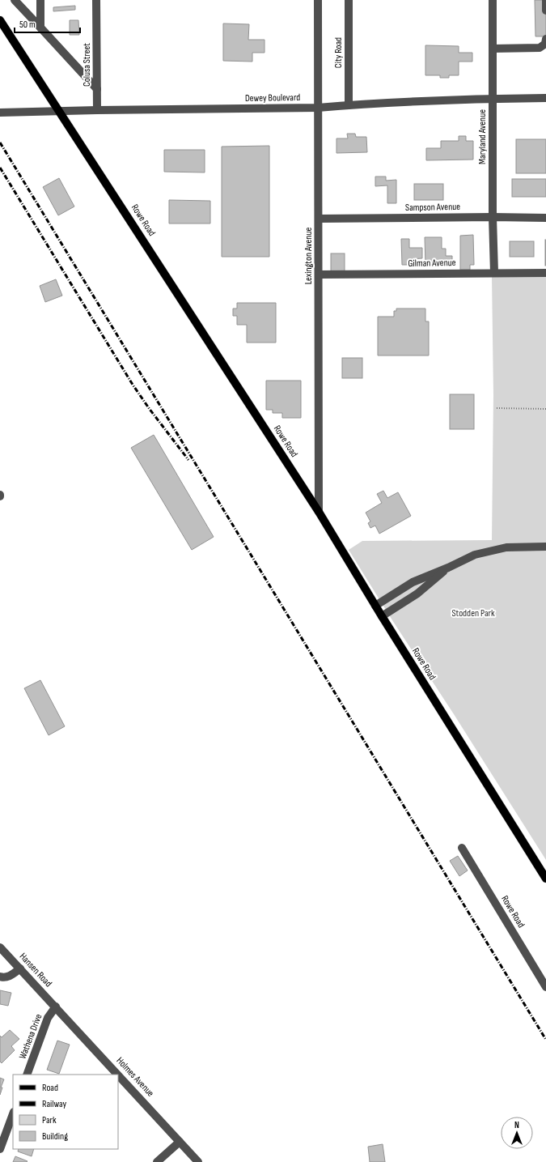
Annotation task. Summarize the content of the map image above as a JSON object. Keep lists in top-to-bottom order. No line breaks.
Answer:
{"streets":{"main road":["Rowe Road"],"street":["City Road","Colusa Street","Dewey Boulevard","Maryland Avenue","Sampson Avenue","Lexington Avenue","Gilman Avenue","Hansen Road","Wathena Drive","Holmes Avenue"]},"crossings":[["City Road","Dewey Boulevard"],["Colusa Street","Dewey Boulevard"],["Dewey Boulevard","Maryland Avenue"],["Dewey Boulevard","Rowe Road"],["Dewey Boulevard","Lexington Avenue"],["Maryland Avenue","Sampson Avenue"],["Maryland Avenue","Gilman Avenue"],["Sampson Avenue","Lexington Avenue"],["Rowe Road","Lexington Avenue"],["Lexington Avenue","Gilman Avenue"],["Hansen Road","Wathena Drive"],["Hansen Road","Holmes Avenue"],["Wathena Drive","Holmes Avenue"]],"parks":["Stodden Park"],"legend":["Road","Railway","Park","Building"],"scale_bar":"50 m","north":"top"}
